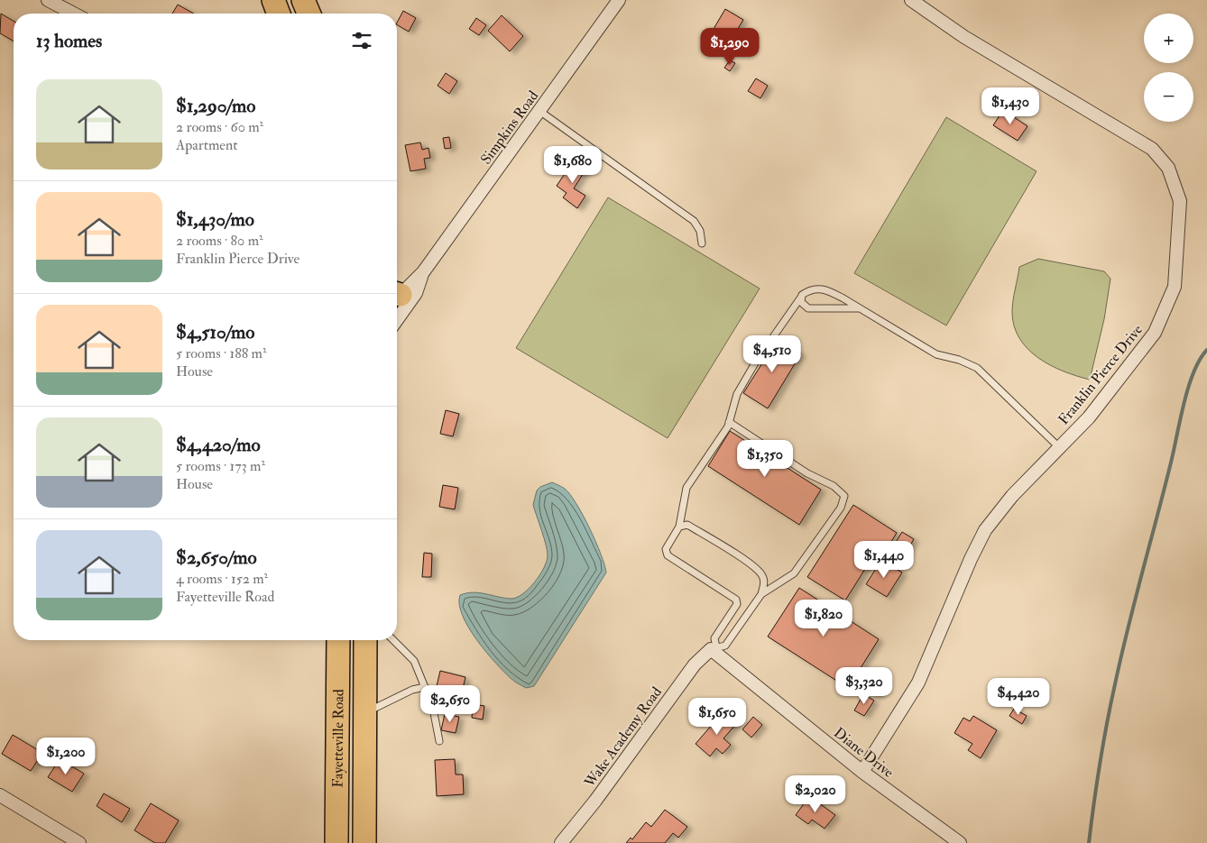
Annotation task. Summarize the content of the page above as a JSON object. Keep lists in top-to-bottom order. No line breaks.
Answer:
{"streets":{"highway":["Fayetteville Road"],"street":["Simpkins Road","Franklin Pierce Drive","Wake Academy Road","Diane Drive"]},"crossings":[["Franklin Pierce Drive","Diane Drive"],["Wake Academy Road","Diane Drive"]],"page":{"map_buttons":["+","−"],"heading":"13 homes","price":["$1,290","$1,430","$1,680","$4,510","$1,350","$1,440","$1,820","$3,320","$4,420","$2,650","$1,650","$1,200","$2,020"],"list":[{"name":"$1,290/mo","note":"2 rooms · 60 m² · Apartment"},{"name":"$1,430/mo","note":"2 rooms · 80 m² · Franklin Pierce Drive"},{"name":"$4,510/mo","note":"5 rooms · 188 m² · House"},{"name":"$4,420/mo","note":"5 rooms · 173 m² · House"},{"name":"$2,650/mo","note":"4 rooms · 152 m² · Fayetteville Road"}]}}
